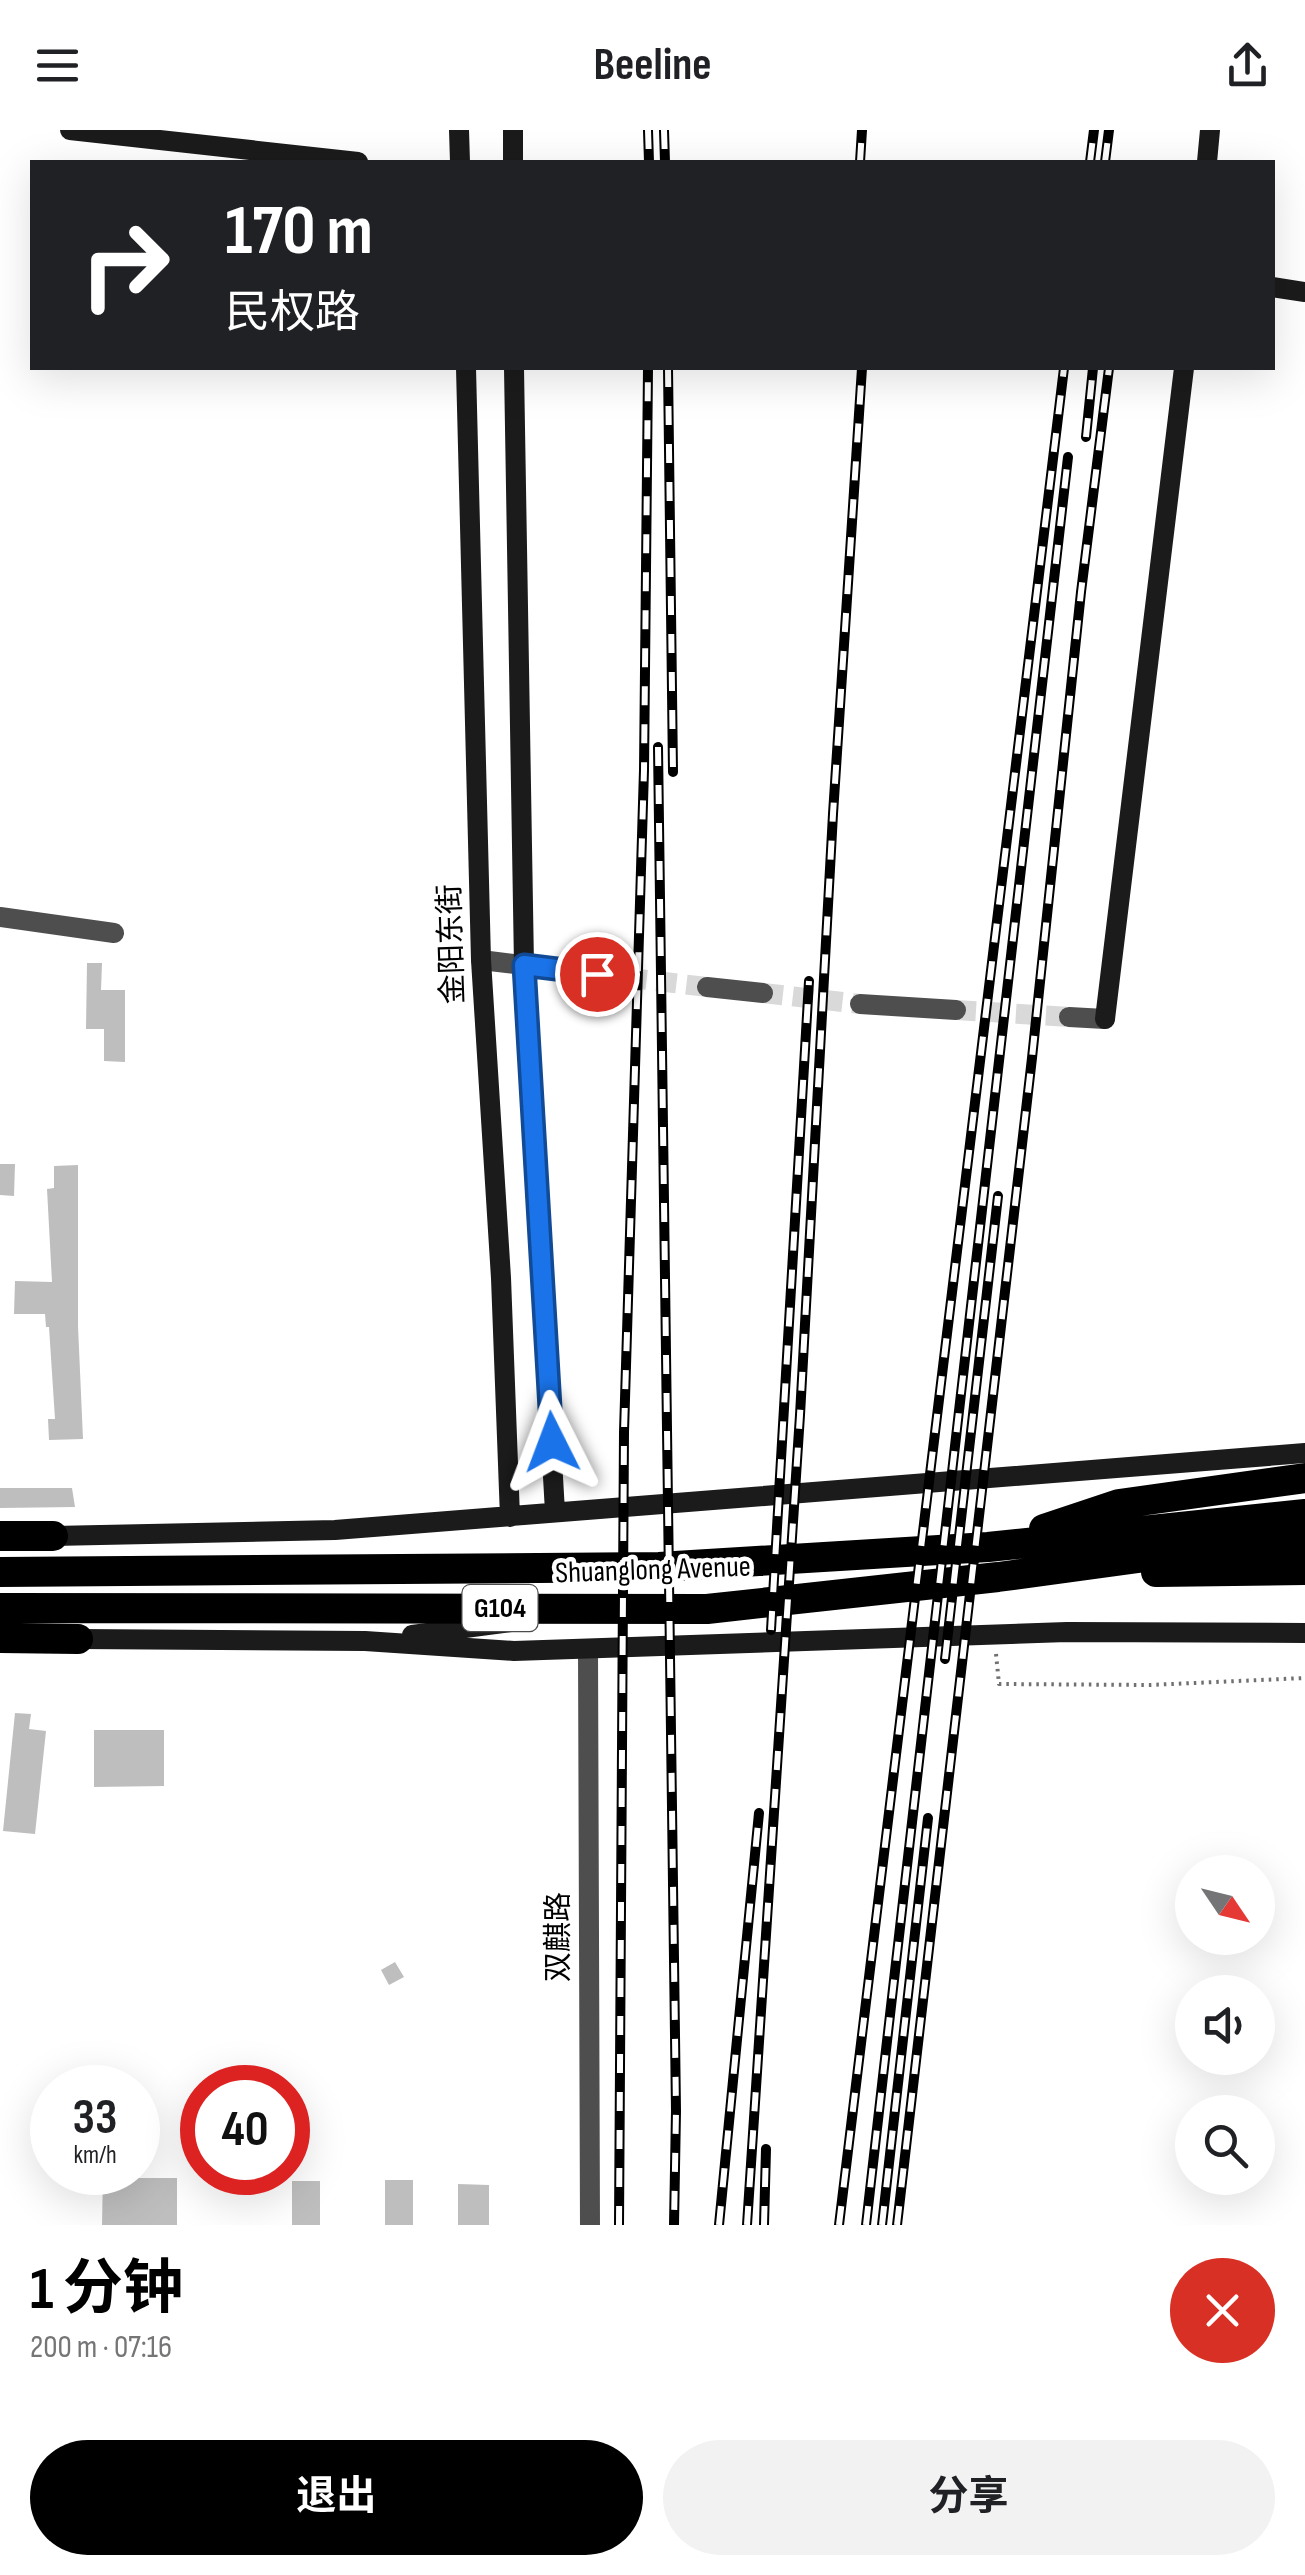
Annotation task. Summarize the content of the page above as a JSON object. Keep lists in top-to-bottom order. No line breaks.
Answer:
{"streets":{"highway":["Shuanglong Avenue","G104"],"street":["金阳东街","双麒路"]},"crossings":[["Shuanglong Avenue","G104"]],"north":"bottom right","page":{"header":"Beeline","turn":["170 m","民权路"],"speed":"33 km/h","limit":"40","heading":["1 分钟","200 m · 07:16"],"buttons":["退出","分享"]}}
